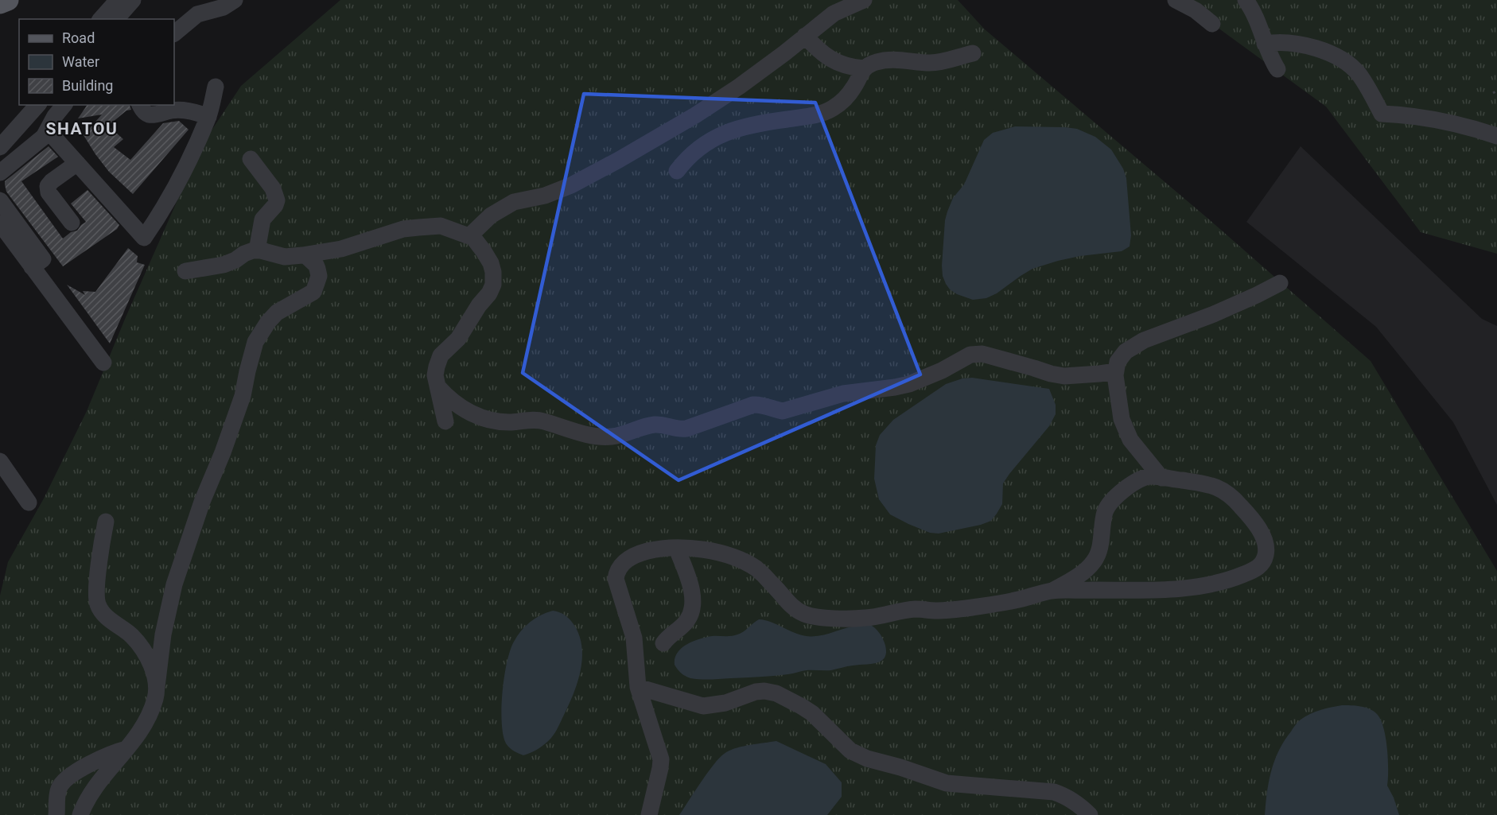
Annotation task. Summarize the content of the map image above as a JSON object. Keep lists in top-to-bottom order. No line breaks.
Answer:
{"districts":["SHATOU"],"legend":["Road","Water","Building"]}
